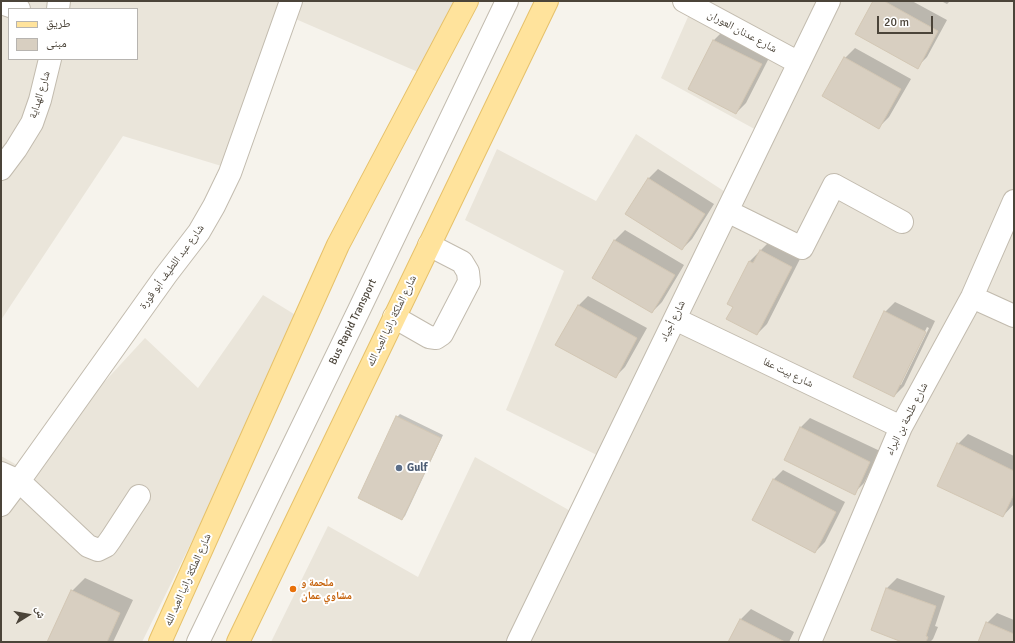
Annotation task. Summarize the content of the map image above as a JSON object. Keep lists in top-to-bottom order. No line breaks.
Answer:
{"streets":{"main road":["شارع الملكة رانيا العبد الله"],"street":["شارع عدنان العوران","شارع الهداية","شارع عبد اللطيف أبو قورة","شارع أجياد","Bus Rapid Transport","شارع بيت عفا","شارع طلحة بن البراء"]},"crossings":[["شارع عدنان العوران","شارع أجياد"],["شارع أجياد","شارع بيت عفا"],["شارع بيت عفا","شارع طلحة بن البراء"]],"places":["Gulf","ملحمة و مشاوي عمان"],"legend":["طريق","مبنى"],"scale_bar":"20 m","north":"right"}
